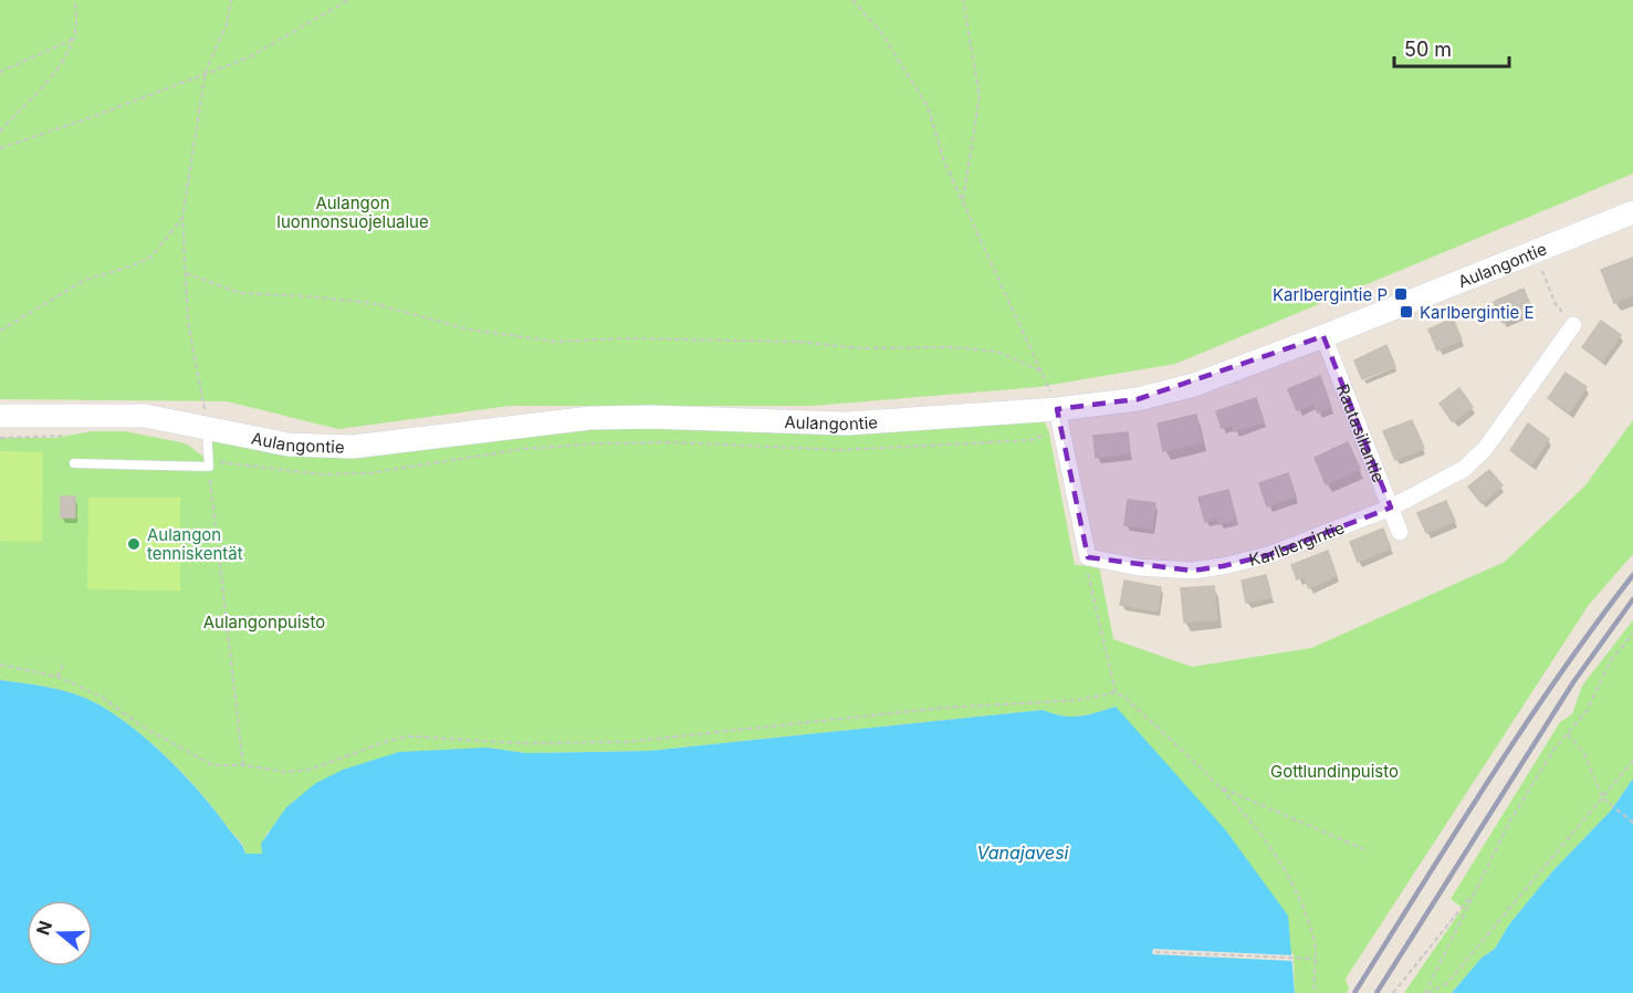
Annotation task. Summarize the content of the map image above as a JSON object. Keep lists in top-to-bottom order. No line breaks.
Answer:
{"streets":{"main road":["Aulangontie"],"street":["Rautasillantie","Karlbergintie"]},"crossings":[["Aulangontie","Rautasillantie"],["Rautasillantie","Karlbergintie"]],"water":["Vanajavesi"],"parks":["Aulangon luonnonsuojelualue","Aulangonpuisto","Gottlundinpuisto"],"places":{"transit":["Karlbergintie P","Karlbergintie E"],"other":["Aulangon tenniskentät"]},"scale_bar":"50 m","north":"left"}
